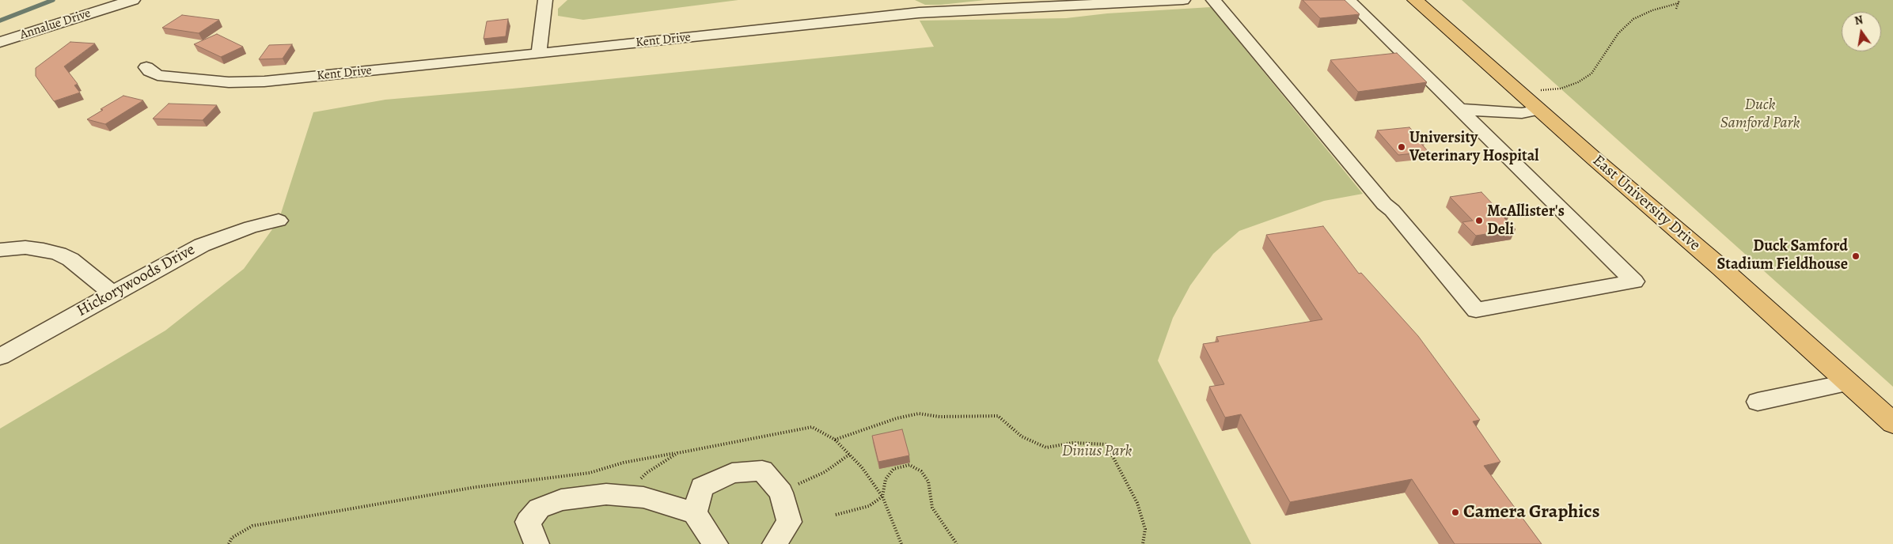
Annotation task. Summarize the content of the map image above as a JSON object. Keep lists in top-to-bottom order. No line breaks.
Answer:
{"streets":{"main road":["East University Drive"],"street":["Annalue Drive","Kent Drive","Hickorywoods Drive"]},"parks":["Duck Samford Park","Dinius Park"],"places":["University Veterinary Hospital","McAllister's Deli","Duck Samford Stadium Fieldhouse","Camera Graphics"],"north":"top"}
